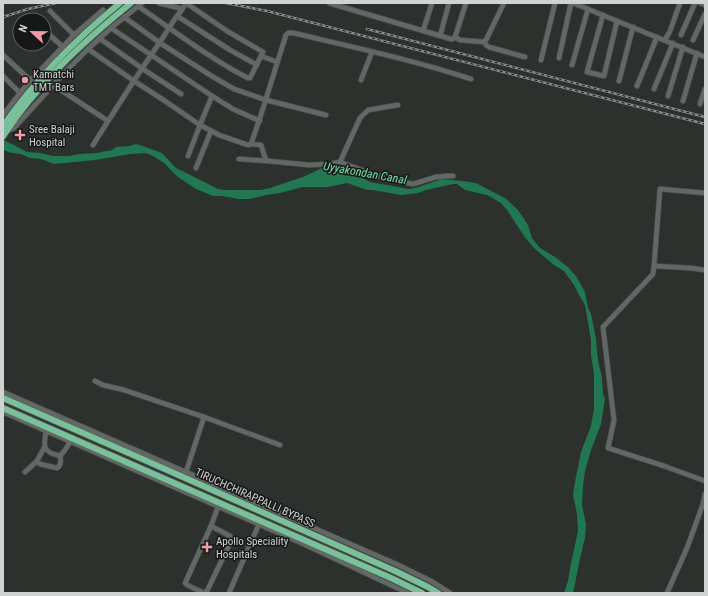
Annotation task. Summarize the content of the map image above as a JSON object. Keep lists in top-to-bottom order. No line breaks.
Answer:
{"streets":{"highway":["TIRUCHCHIRAPPALLI BYPASS"]},"water":["Uyyakondan Canal"],"places":{"other":["Kamatchi TMT Bars"],"health":["Sree Balaji Hospital","Apollo Speciality Hospitals"]},"north":"left"}
